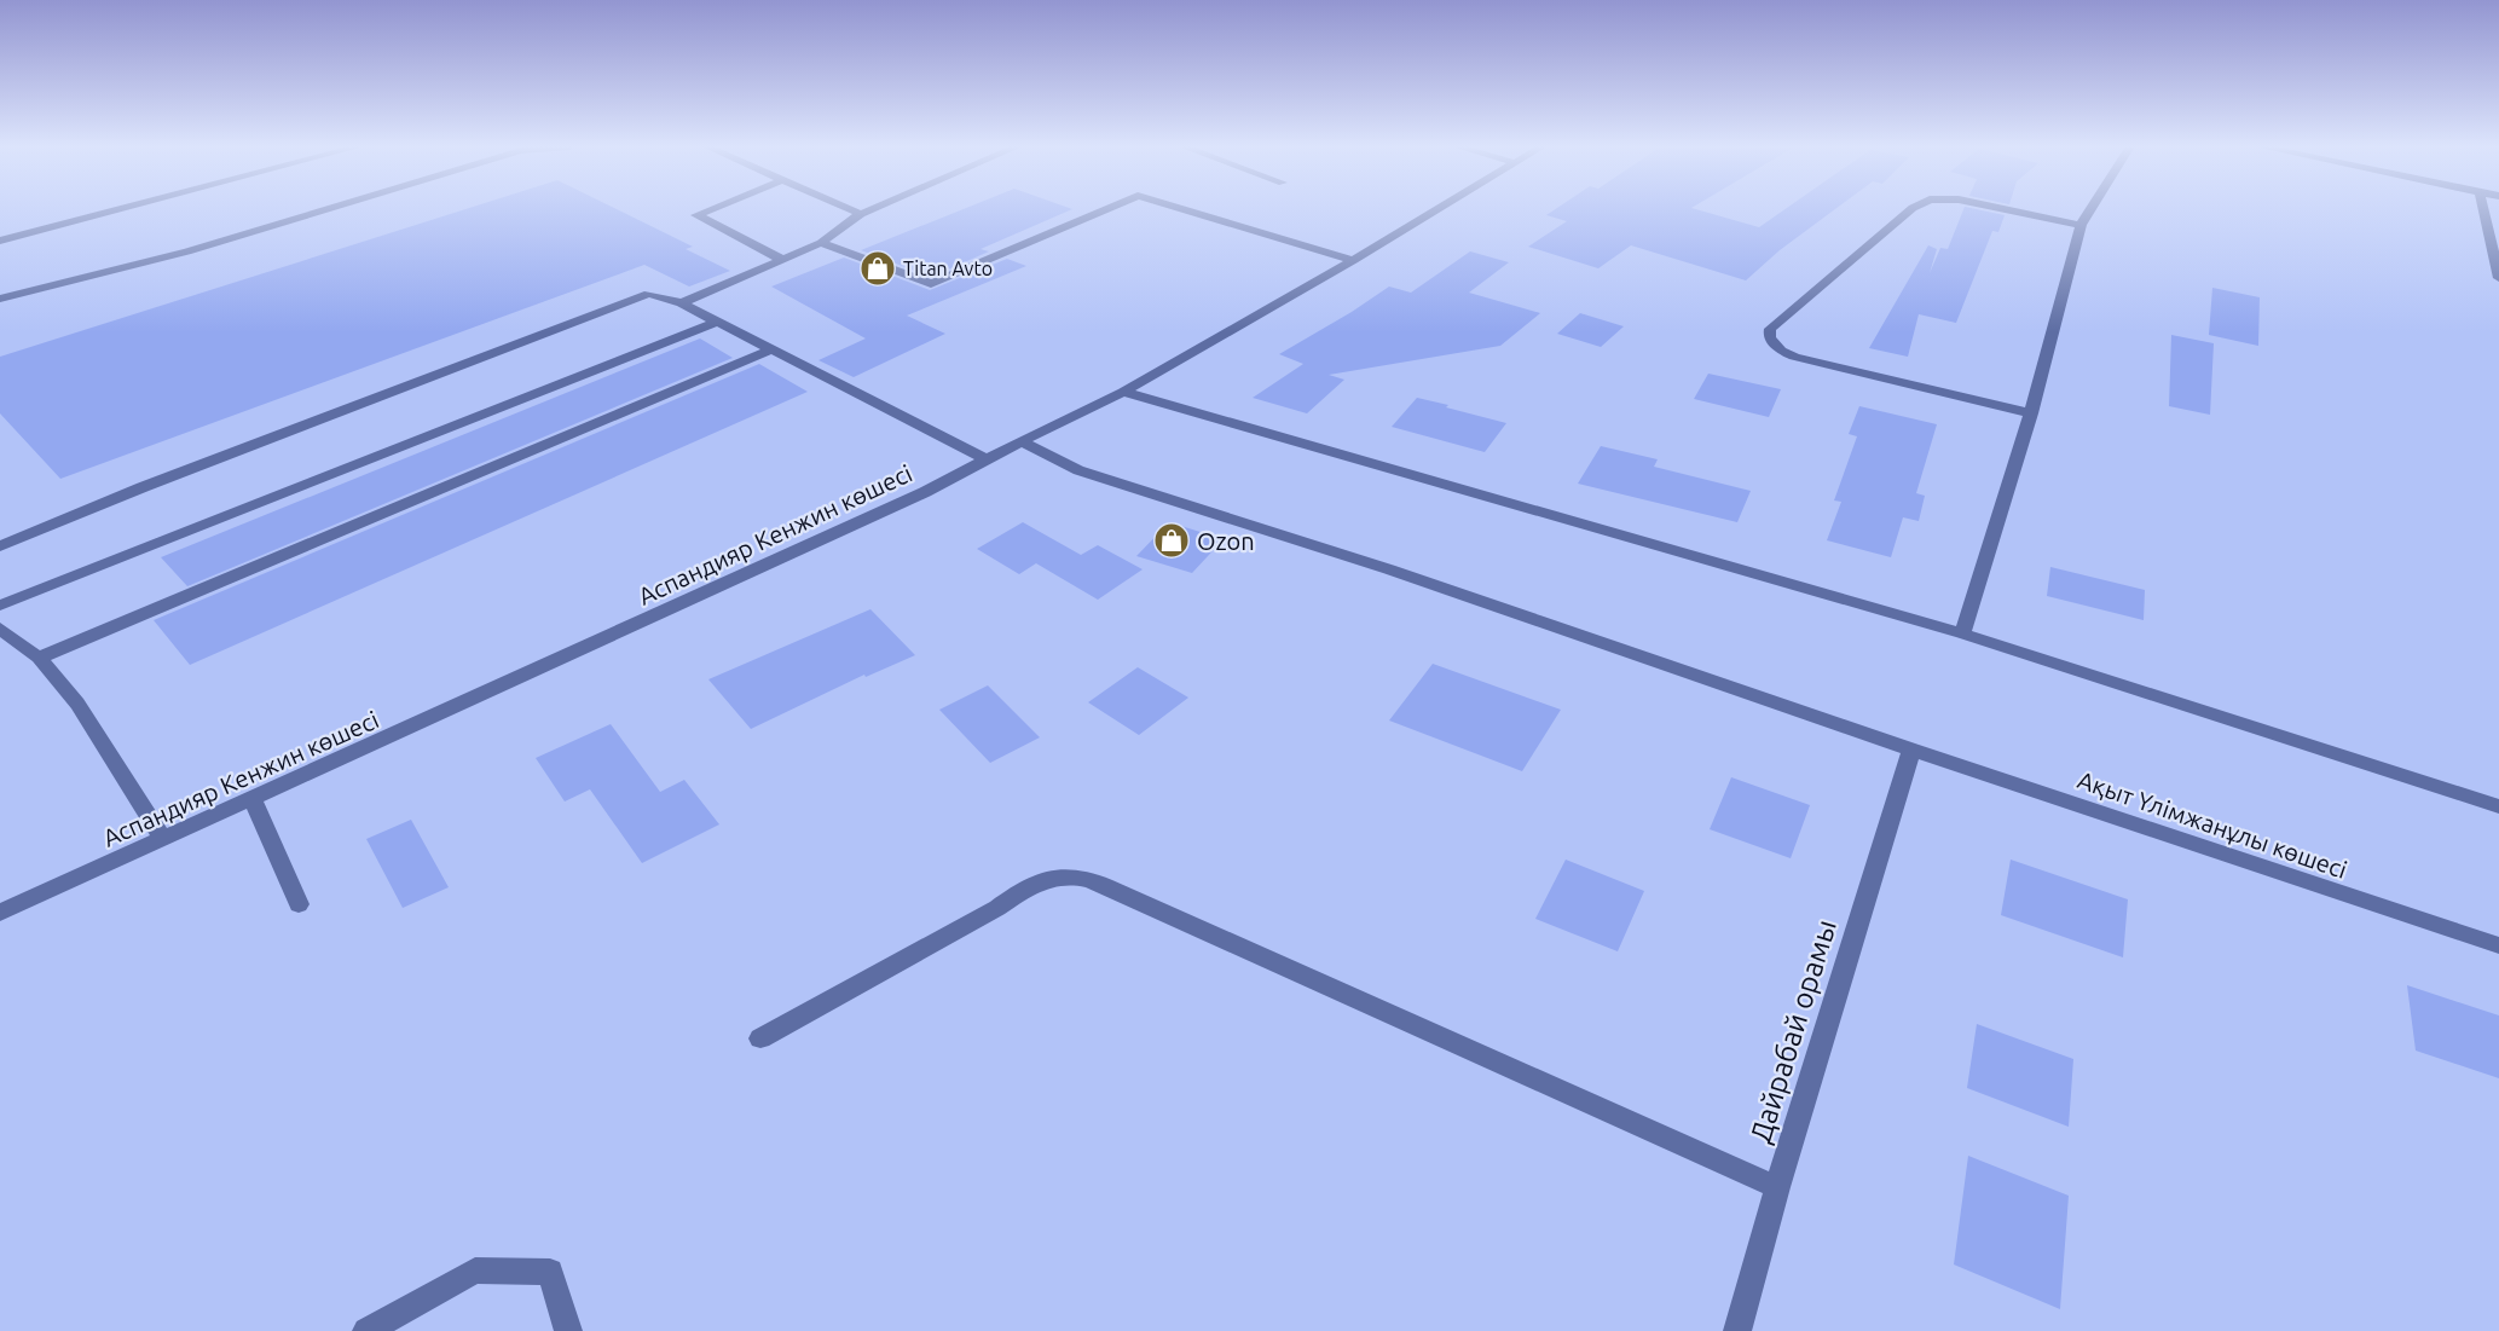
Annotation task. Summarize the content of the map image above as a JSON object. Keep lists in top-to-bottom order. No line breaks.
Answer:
{"streets":{"street":["Аспандияр Кенжин көшесі","Ақыт Үлімжанұлы көшесі","Дайрабай орамы"]},"crossings":[["Аспандияр Кенжин көшесі","Ақыт Үлімжанұлы көшесі"],["Ақыт Үлімжанұлы көшесі","Дайрабай орамы"]],"places":{"shop":["Titan Avto","Ozon"]}}
